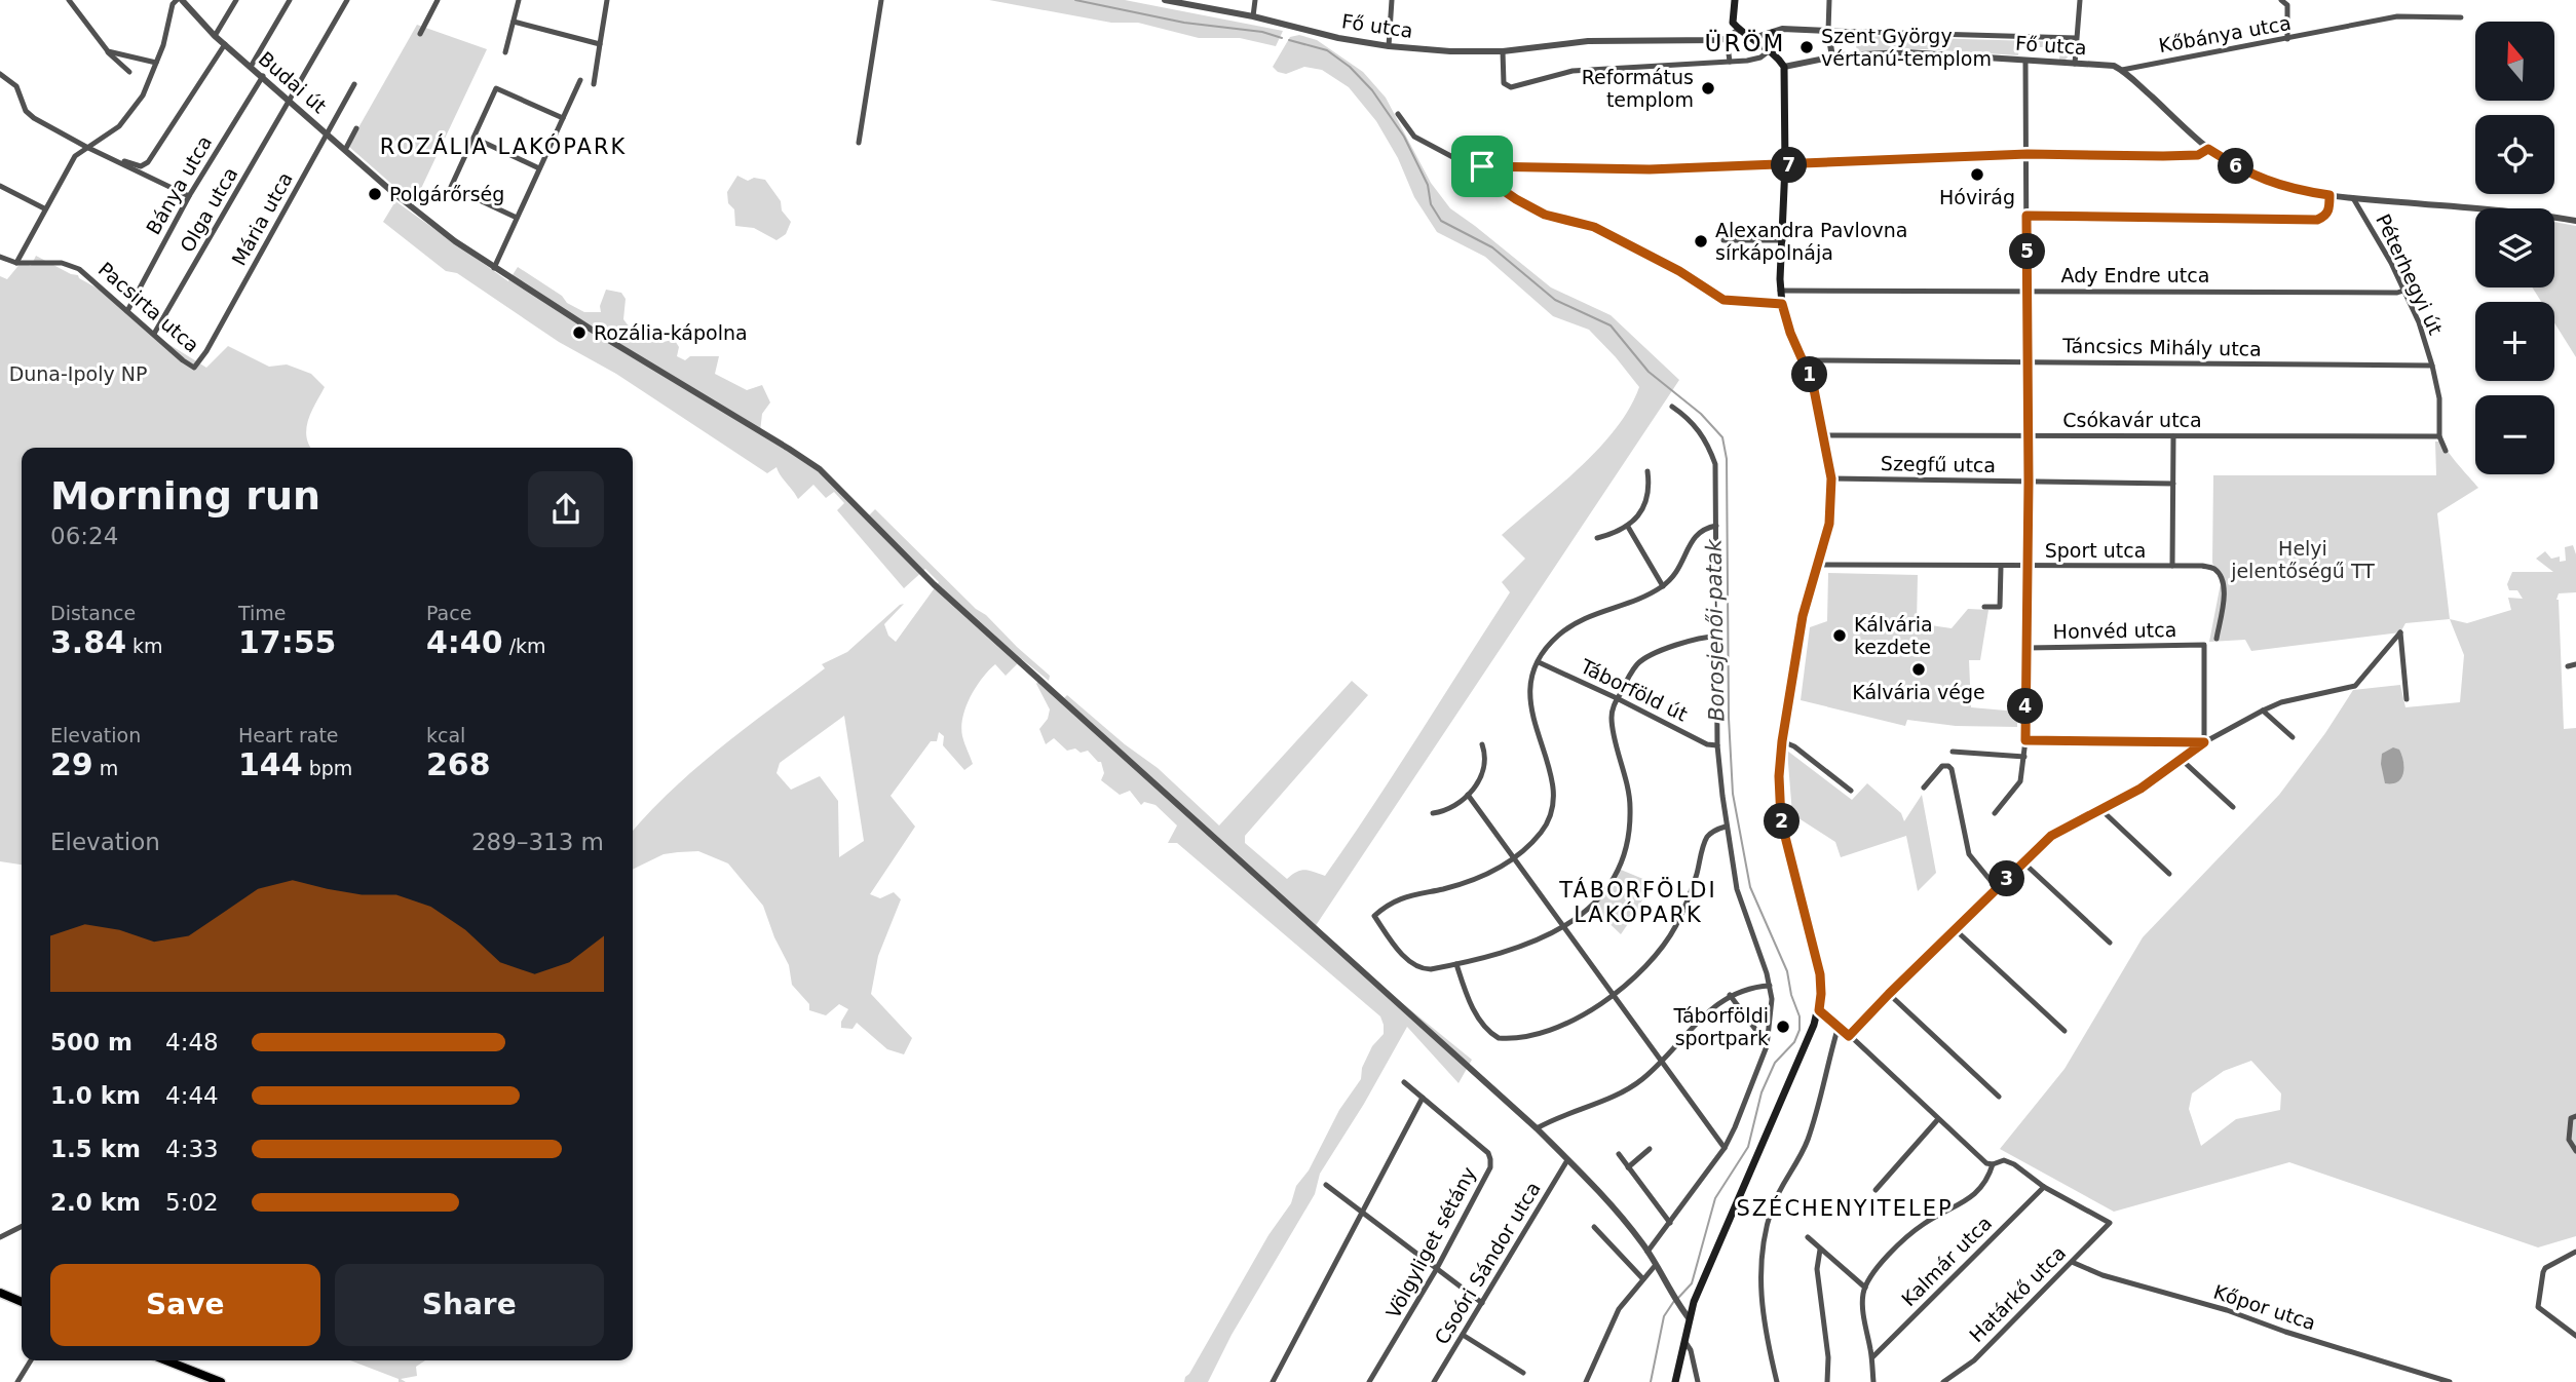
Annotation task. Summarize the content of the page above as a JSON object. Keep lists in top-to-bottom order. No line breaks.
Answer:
{"streets":{"street":["Fő utca","Kőbánya utca","Budai út","Bánya utca","Olga utca","Mária utca","Péterhegyi út","Ady Endre utca","Pacsirta utca","Táncsics Mihály utca","Csókavár utca","Szegfű utca","Sport utca","Honvéd utca","Táborföld út","Völgyliget sétány","Kalmár utca","Csoóri Sándor utca","Határkő utca","Kőpor utca"]},"crossings":[["Fő utca","Kőbánya utca"],["Budai út","Bánya utca"],["Budai út","Olga utca"],["Budai út","Mária utca"],["Budai út","Csoóri Sándor utca"],["Bánya utca","Pacsirta utca"],["Olga utca","Pacsirta utca"],["Mária utca","Pacsirta utca"],["Péterhegyi út","Ady Endre utca"],["Péterhegyi út","Táncsics Mihály utca"],["Péterhegyi út","Csókavár utca"],["Kalmár utca","Határkő utca"],["Határkő utca","Kőpor utca"]],"districts":["ÜRÖM","ROZÁLIA LAKÓPARK","TÁBORFÖLDI LAKÓPARK","SZÉCHENYITELEP"],"water":["Borosjenői-patak"],"parks":["Duna-Ipoly NP","Helyi jelentőségű TT"],"places":["Szent György vértanú-templom","Református templom","Hóvirág","Polgárőrség","Alexandra Pavlovna sírkápolnája","Rozália-kápolna","Kálvária kezdete","Kálvária vége","Táborföldi sportpark"],"north":"top","page":{"map_buttons":["+","−"],"pins":["7","6","5","1","4","2","3"],"heading":["Morning run","06:24"],"stats":[["Distance","3.84 km"],["Time","17:55"],["Pace","4:40 /km"],["Elevation","29 m"],["Heart rate","144 bpm"],["kcal","268"]],"chart":["Elevation","289–313 m"],"list":[{"name":"500 m","note":"4:48"},{"name":"1.0 km","note":"4:44"},{"name":"1.5 km","note":"4:33"},{"name":"2.0 km","note":"5:02"}],"buttons":["Save","Share"]}}
